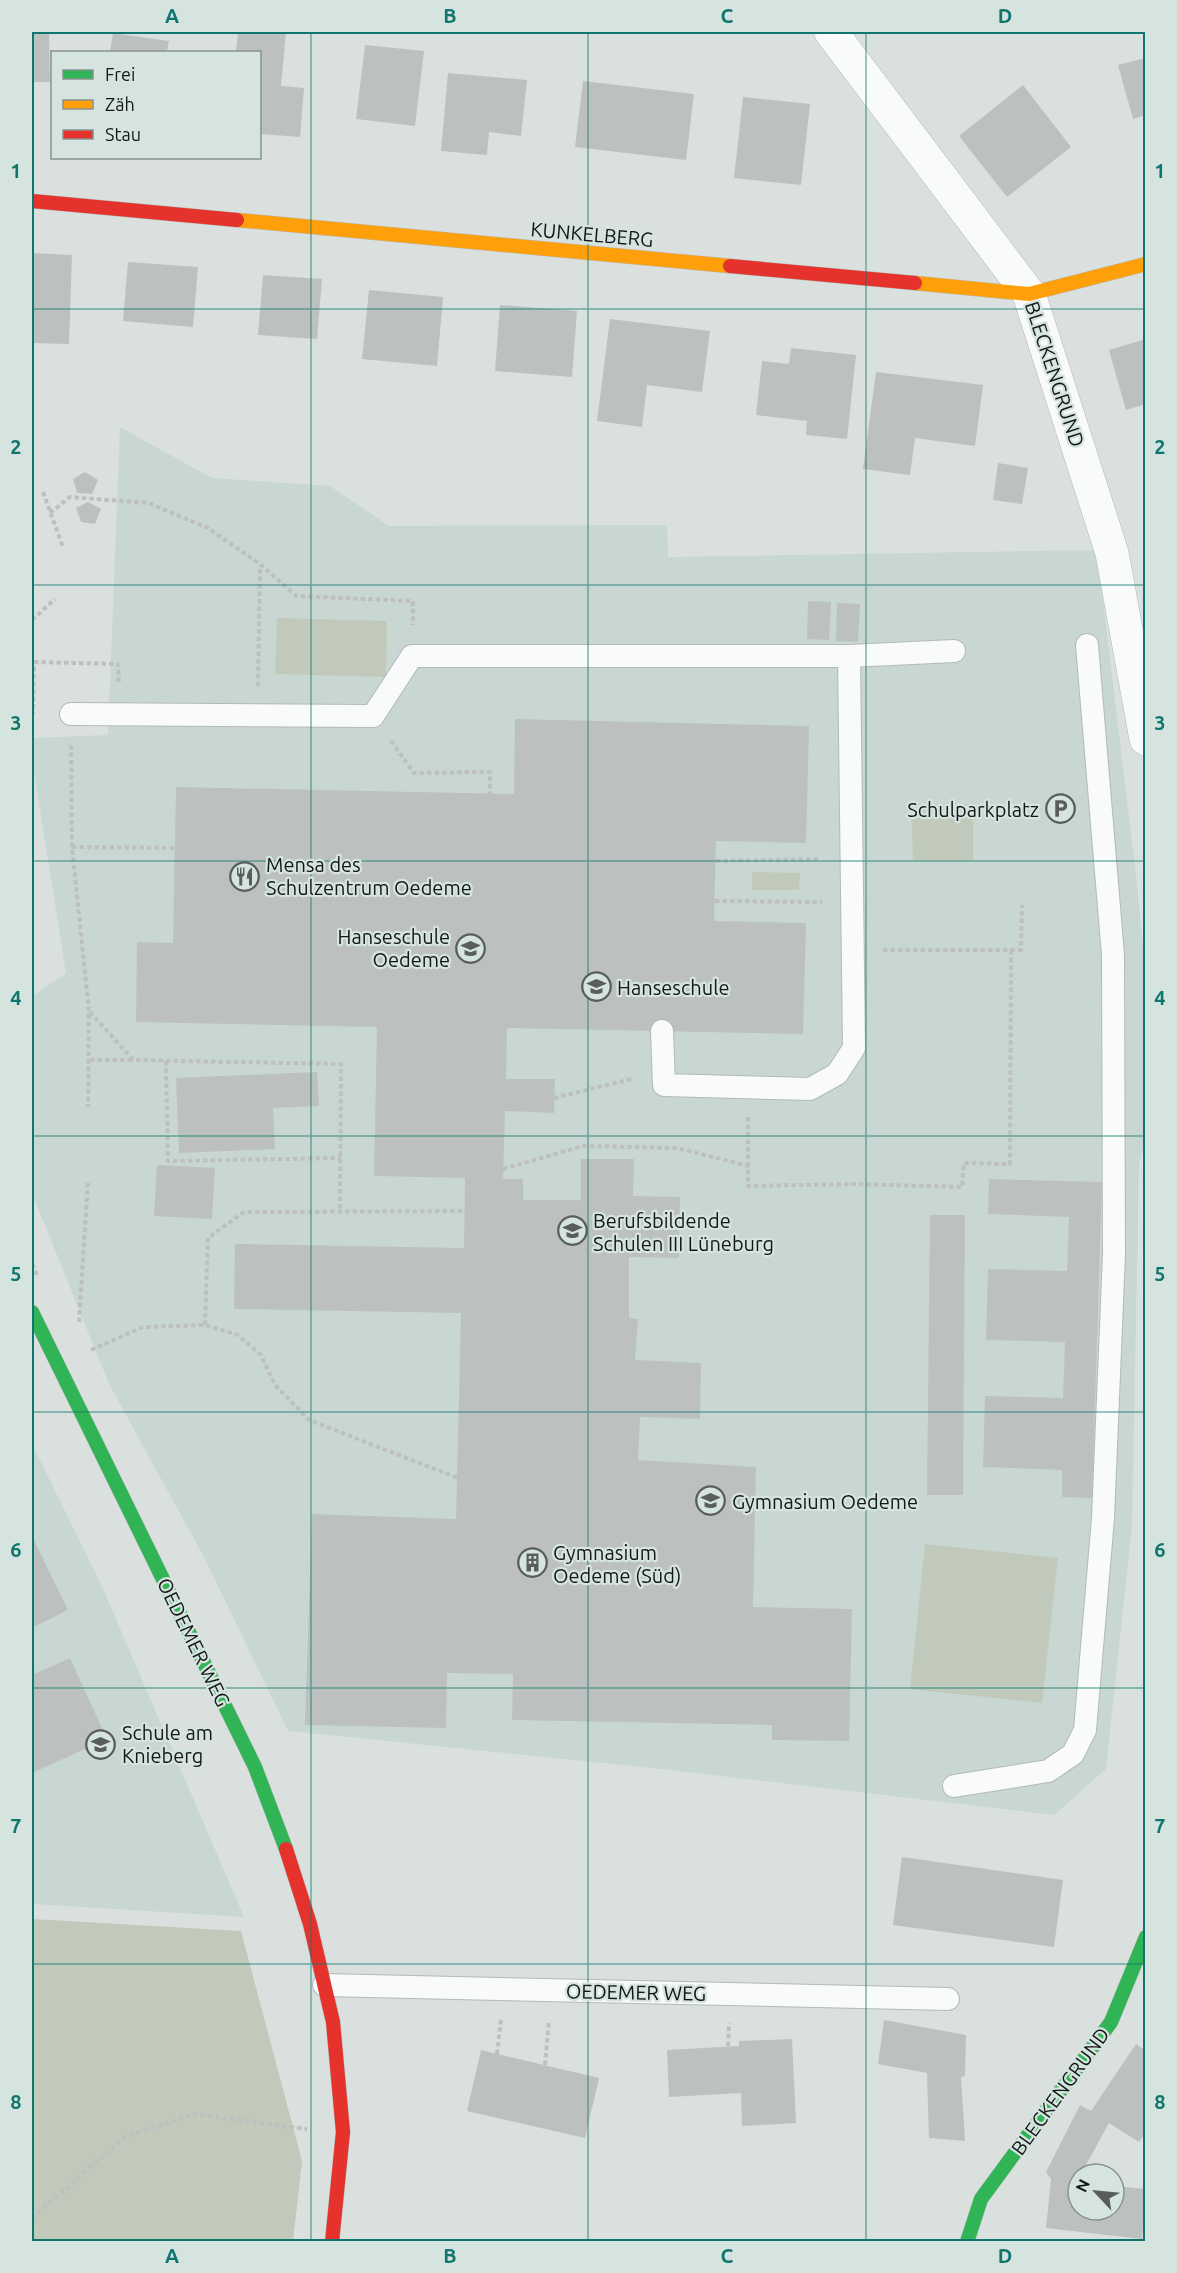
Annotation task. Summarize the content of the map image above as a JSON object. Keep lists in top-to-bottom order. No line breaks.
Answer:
{"streets":{"street":["KUNKELBERG","BLECKENGRUND","OEDEMER WEG"]},"crossings":[["KUNKELBERG","BLECKENGRUND"]],"places":{"parking":["Schulparkplatz"],"restaurant":["Mensa des Schulzentrum Oedeme"],"school or university":["Hanseschule Oedeme","Hanseschule","Berufsbildende Schulen III Lüneburg","Gymnasium Oedeme","Schule am Knieberg"],"building":["Gymnasium Oedeme (Süd)"]},"legend":["Frei","Zäh","Stau"],"north":"top left","grid":{"columns":["A","B","C","D"],"rows":["1","2","3","4","5","6","7","8"]}}
